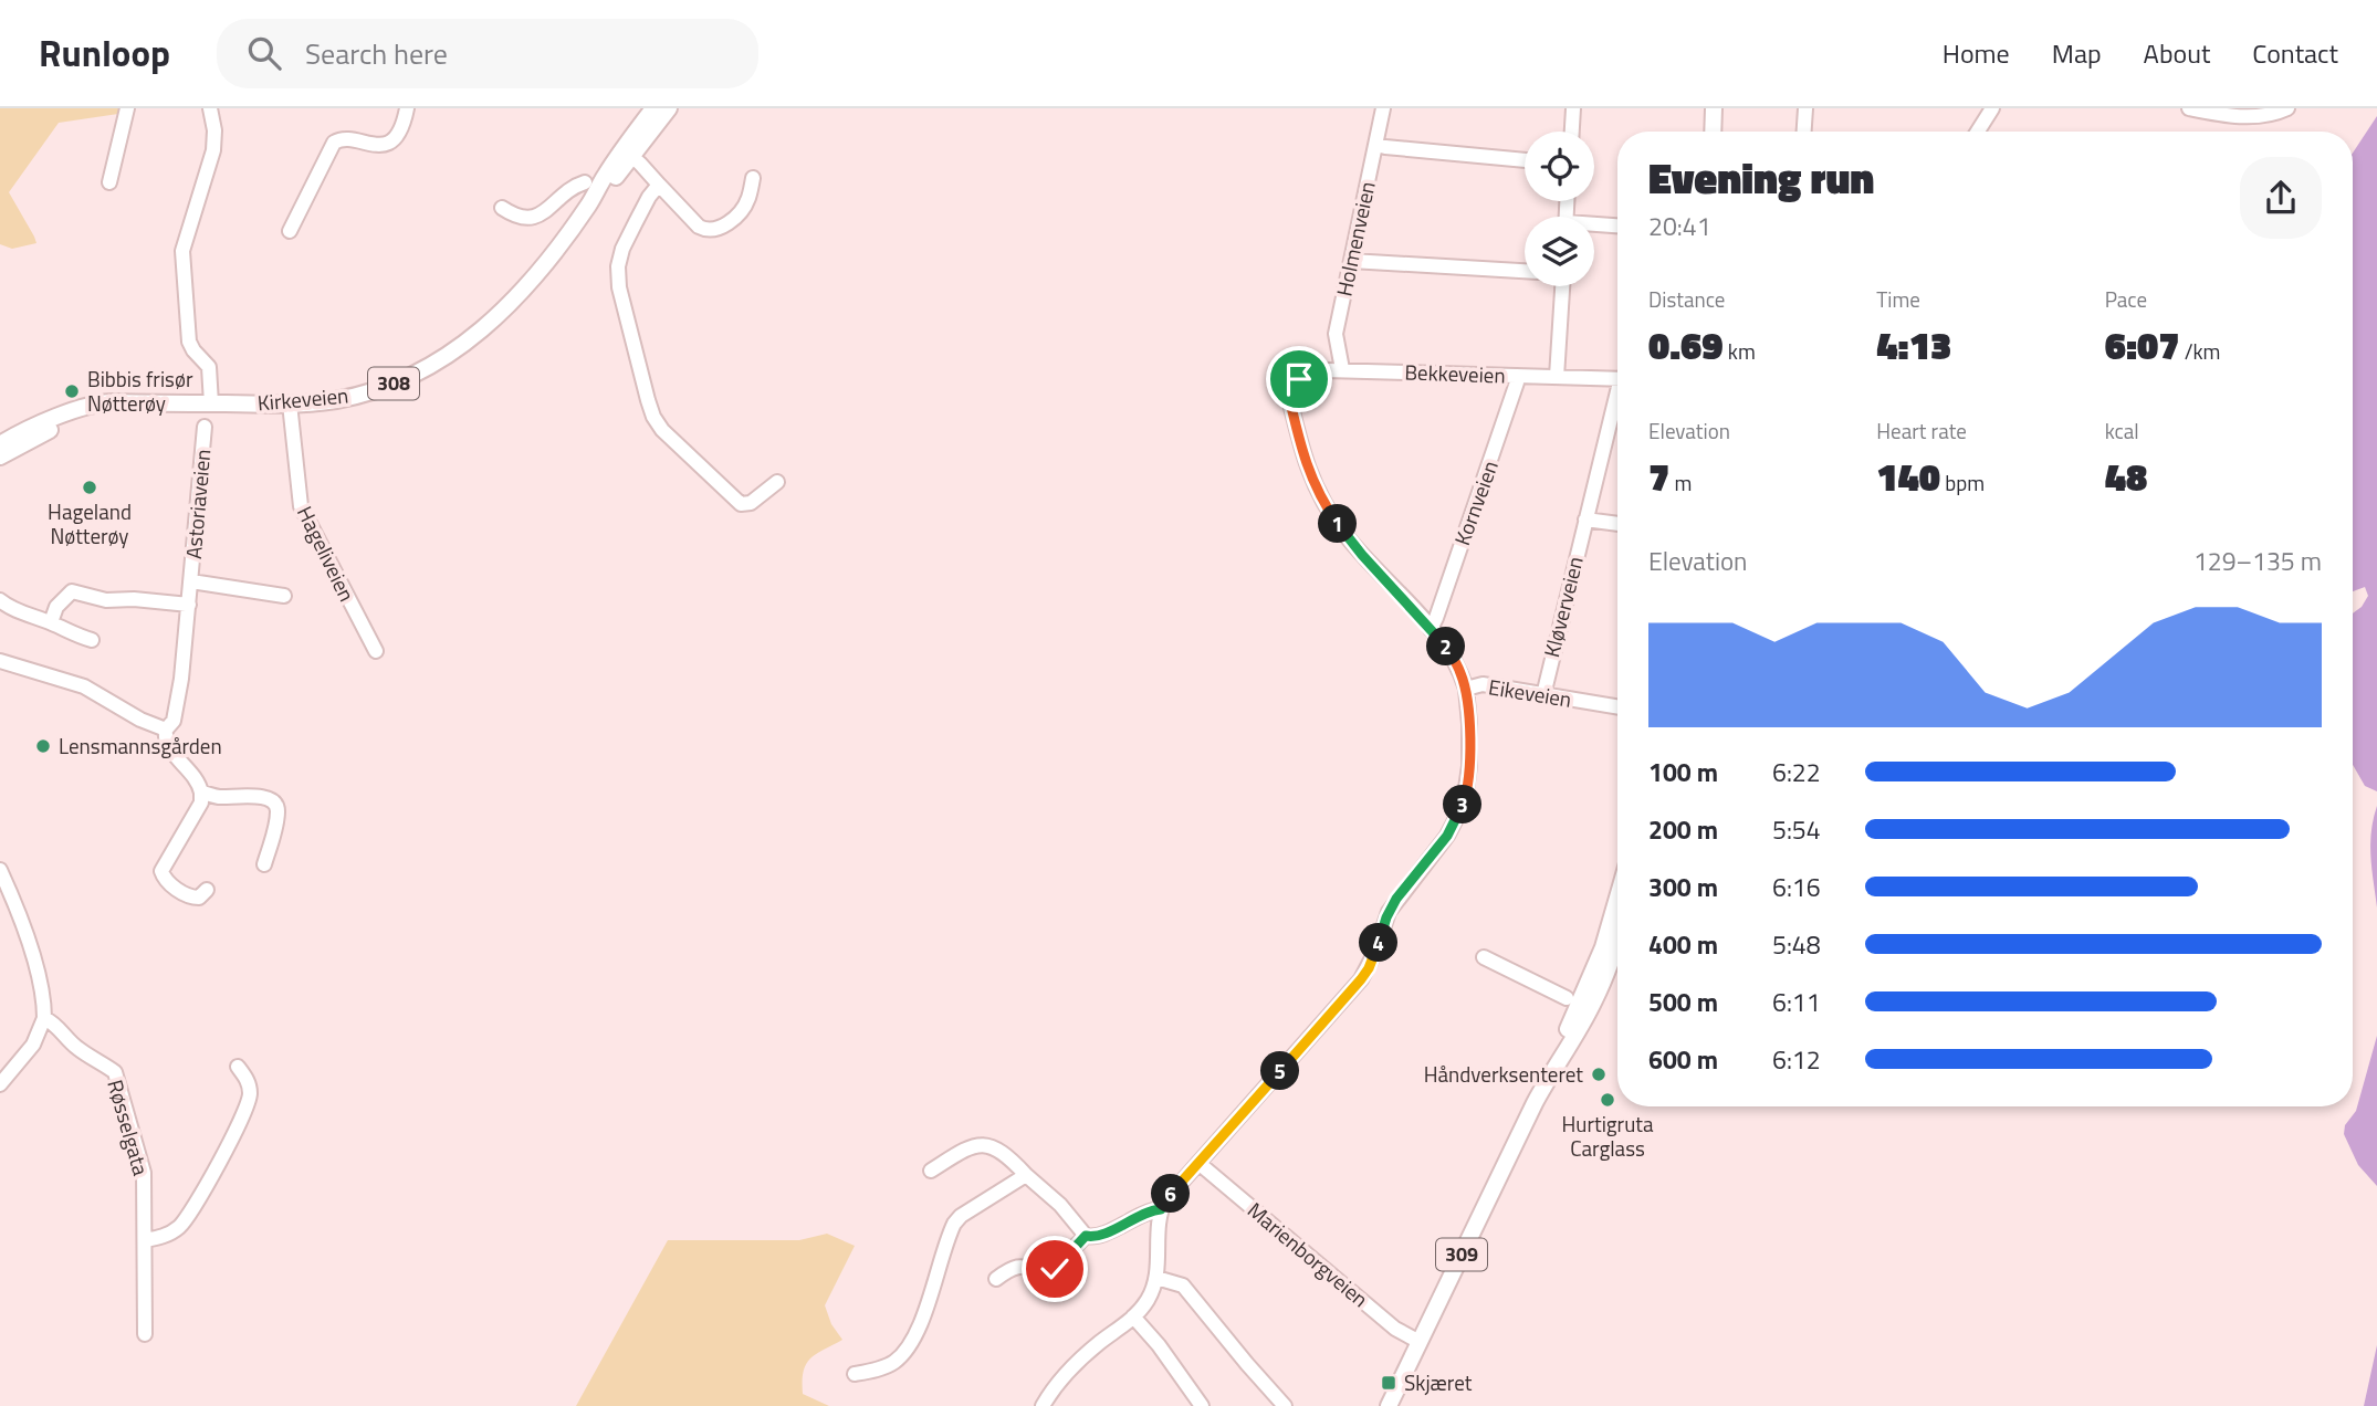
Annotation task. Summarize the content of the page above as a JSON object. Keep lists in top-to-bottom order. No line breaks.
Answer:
{"streets":{"main road":["308","Kirkeveien","309"],"street":["Holmenveien","Bekkeveien","Kornveien","Astoriaveien","Hageliveien","Kløverveien","Eikeveien","Røsselgata","Marienborgveien"]},"crossings":[["Holmenveien","Bekkeveien"],["Bekkeveien","Kornveien"],["Bekkeveien","Eikeveien"],["Kirkeveien","Hageliveien"],["Kornveien","Eikeveien"],["Kløverveien","Eikeveien"],["Marienborgveien","309"]],"places":{"other":["Bibbis frisør Nøtterøy","Hageland Nøtterøy","Lensmannsgården","Håndverksenteret","Hurtigruta Carglass"],"transit":["Skjæret"]},"page":{"header":"Runloop","search":"Search here","nav":["Home","Map","About","Contact"],"heading":["Evening run","20:41"],"stats":[["Distance","0.69 km"],["Time","4:13"],["Pace","6:07 /km"],["Elevation","7 m"],["Heart rate","140 bpm"],["kcal","48"]],"pins":["1","2","3","4","5","6"],"chart":["Elevation","129–135 m"],"list":[{"name":"100 m","note":"6:22"},{"name":"200 m","note":"5:54"},{"name":"300 m","note":"6:16"},{"name":"400 m","note":"5:48"},{"name":"500 m","note":"6:11"},{"name":"600 m","note":"6:12"}]}}
